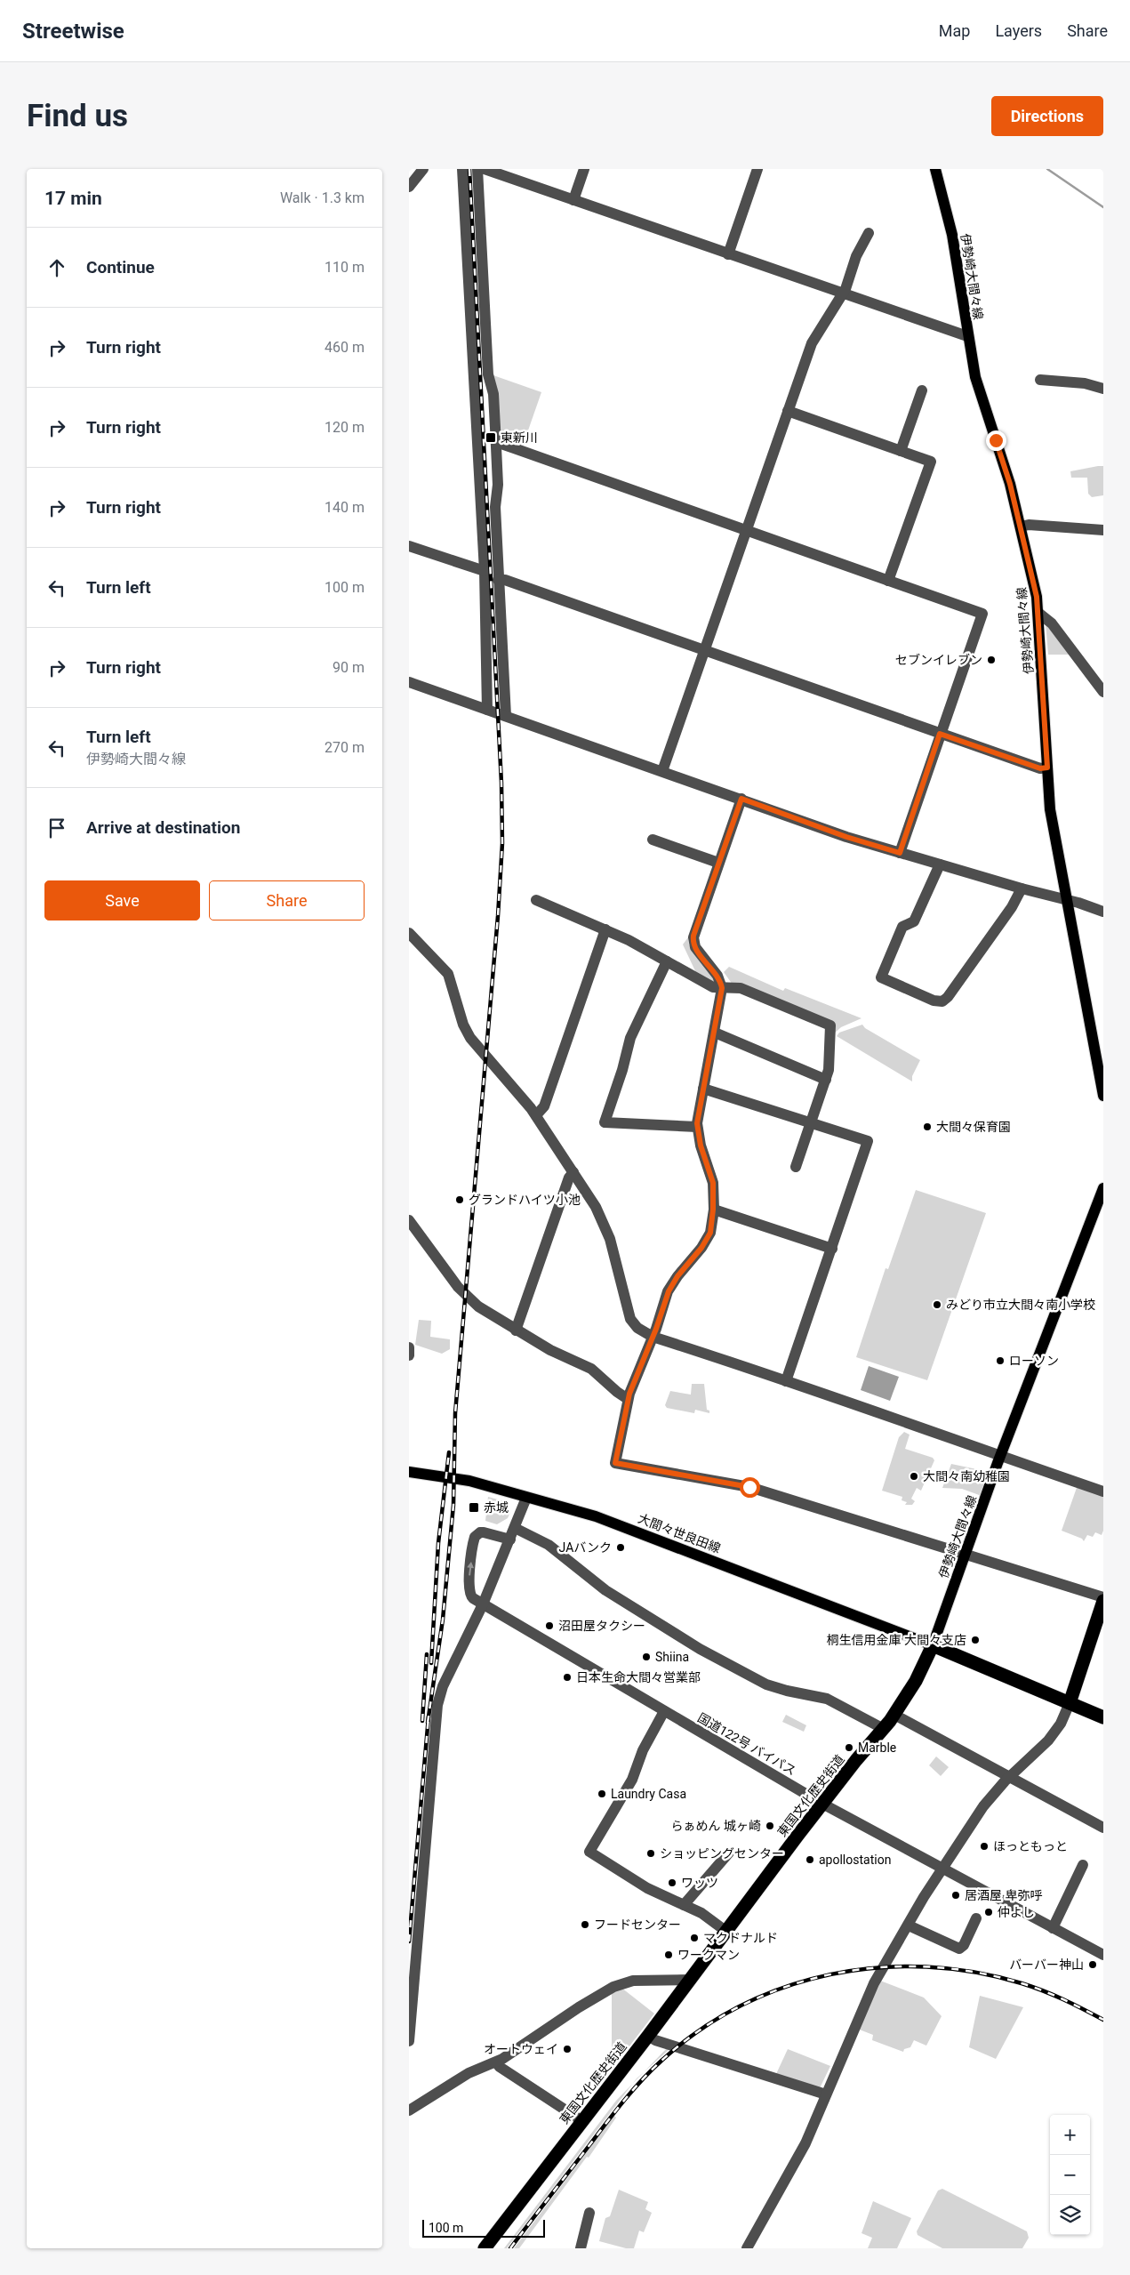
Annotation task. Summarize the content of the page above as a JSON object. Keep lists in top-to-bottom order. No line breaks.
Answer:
{"streets":{"highway":["東国文化歴史街道"],"main road":["伊勢崎大間々線","大間々世良田線"],"street":["国道122号 バイパス"]},"crossings":[["伊勢崎大間々線","大間々世良田線"],["伊勢崎大間々線","東国文化歴史街道"],["大間々世良田線","東国文化歴史街道"],["国道122号 バイパス","東国文化歴史街道"]],"places":{"transit":["東新川","赤城"],"other":["セブンイレブン","大間々保育園","グランドハイツ小池","みどり市立大間々南小学校","ローソン","大間々南幼稚園","JAバンク","沼田屋タクシー","桐生信用金庫 大間々支店","Shiina","日本生命大間々営業部","Marble","Laundry Casa","らぁめん 城ヶ崎","ほっともっと","ショッピングセンター","apollostation","ワッツ","居酒屋 卑弥呼","仲よし","フードセンター","マクドナルド","ワークマン","バーバー神山","オートウェイ"]},"scale_bar":"100 m","page":{"header":"Streetwise","nav":["Map","Layers","Share"],"buttons":["Directions",["Save","Share"]],"title":"Find us","heading":["17 min","Walk · 1.3 km"],"list":[["Continue","110 m"],["Turn right","460 m"],["Turn right","120 m"],["Turn right","140 m"],["Turn left","100 m"],["Turn right","90 m"],["Turn left","伊勢崎大間々線","270 m"],"Arrive at destination"],"map_buttons":["+","−"],"scale":"100 m"}}
